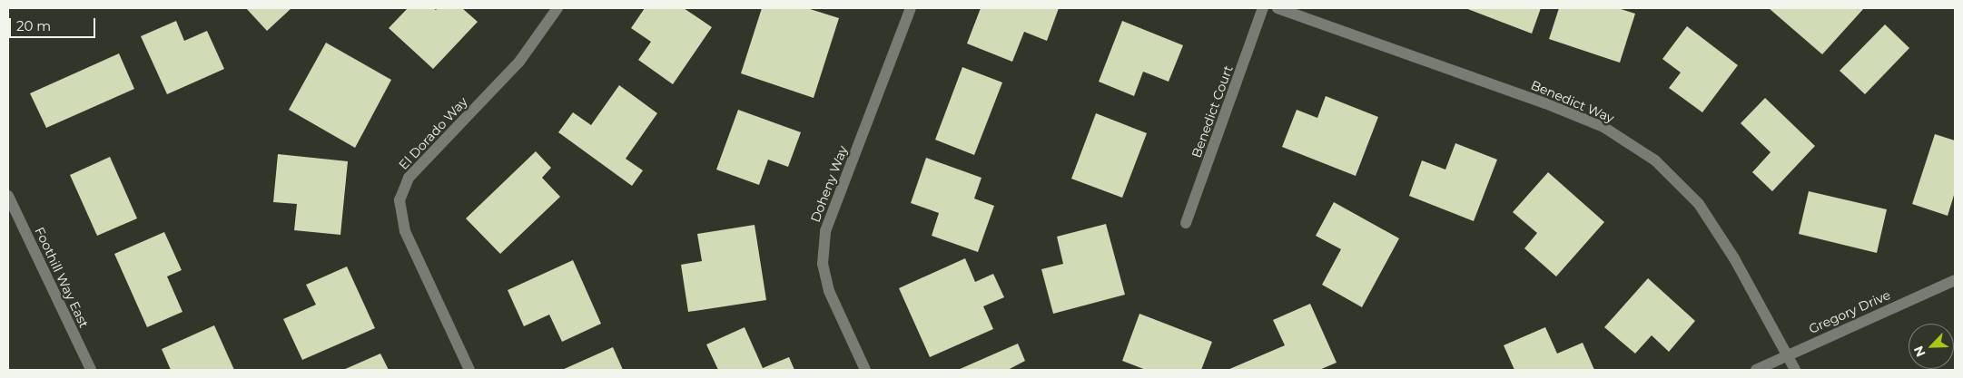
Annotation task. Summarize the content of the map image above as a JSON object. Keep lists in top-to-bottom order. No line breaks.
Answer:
{"streets":{"street":["Benedict Way","Benedict Court","El Dorado Way","Doheny Way","Foothill Way East","Gregory Drive"]},"crossings":[["Benedict Way","Gregory Drive"]],"scale_bar":"20 m","north":"bottom left"}
